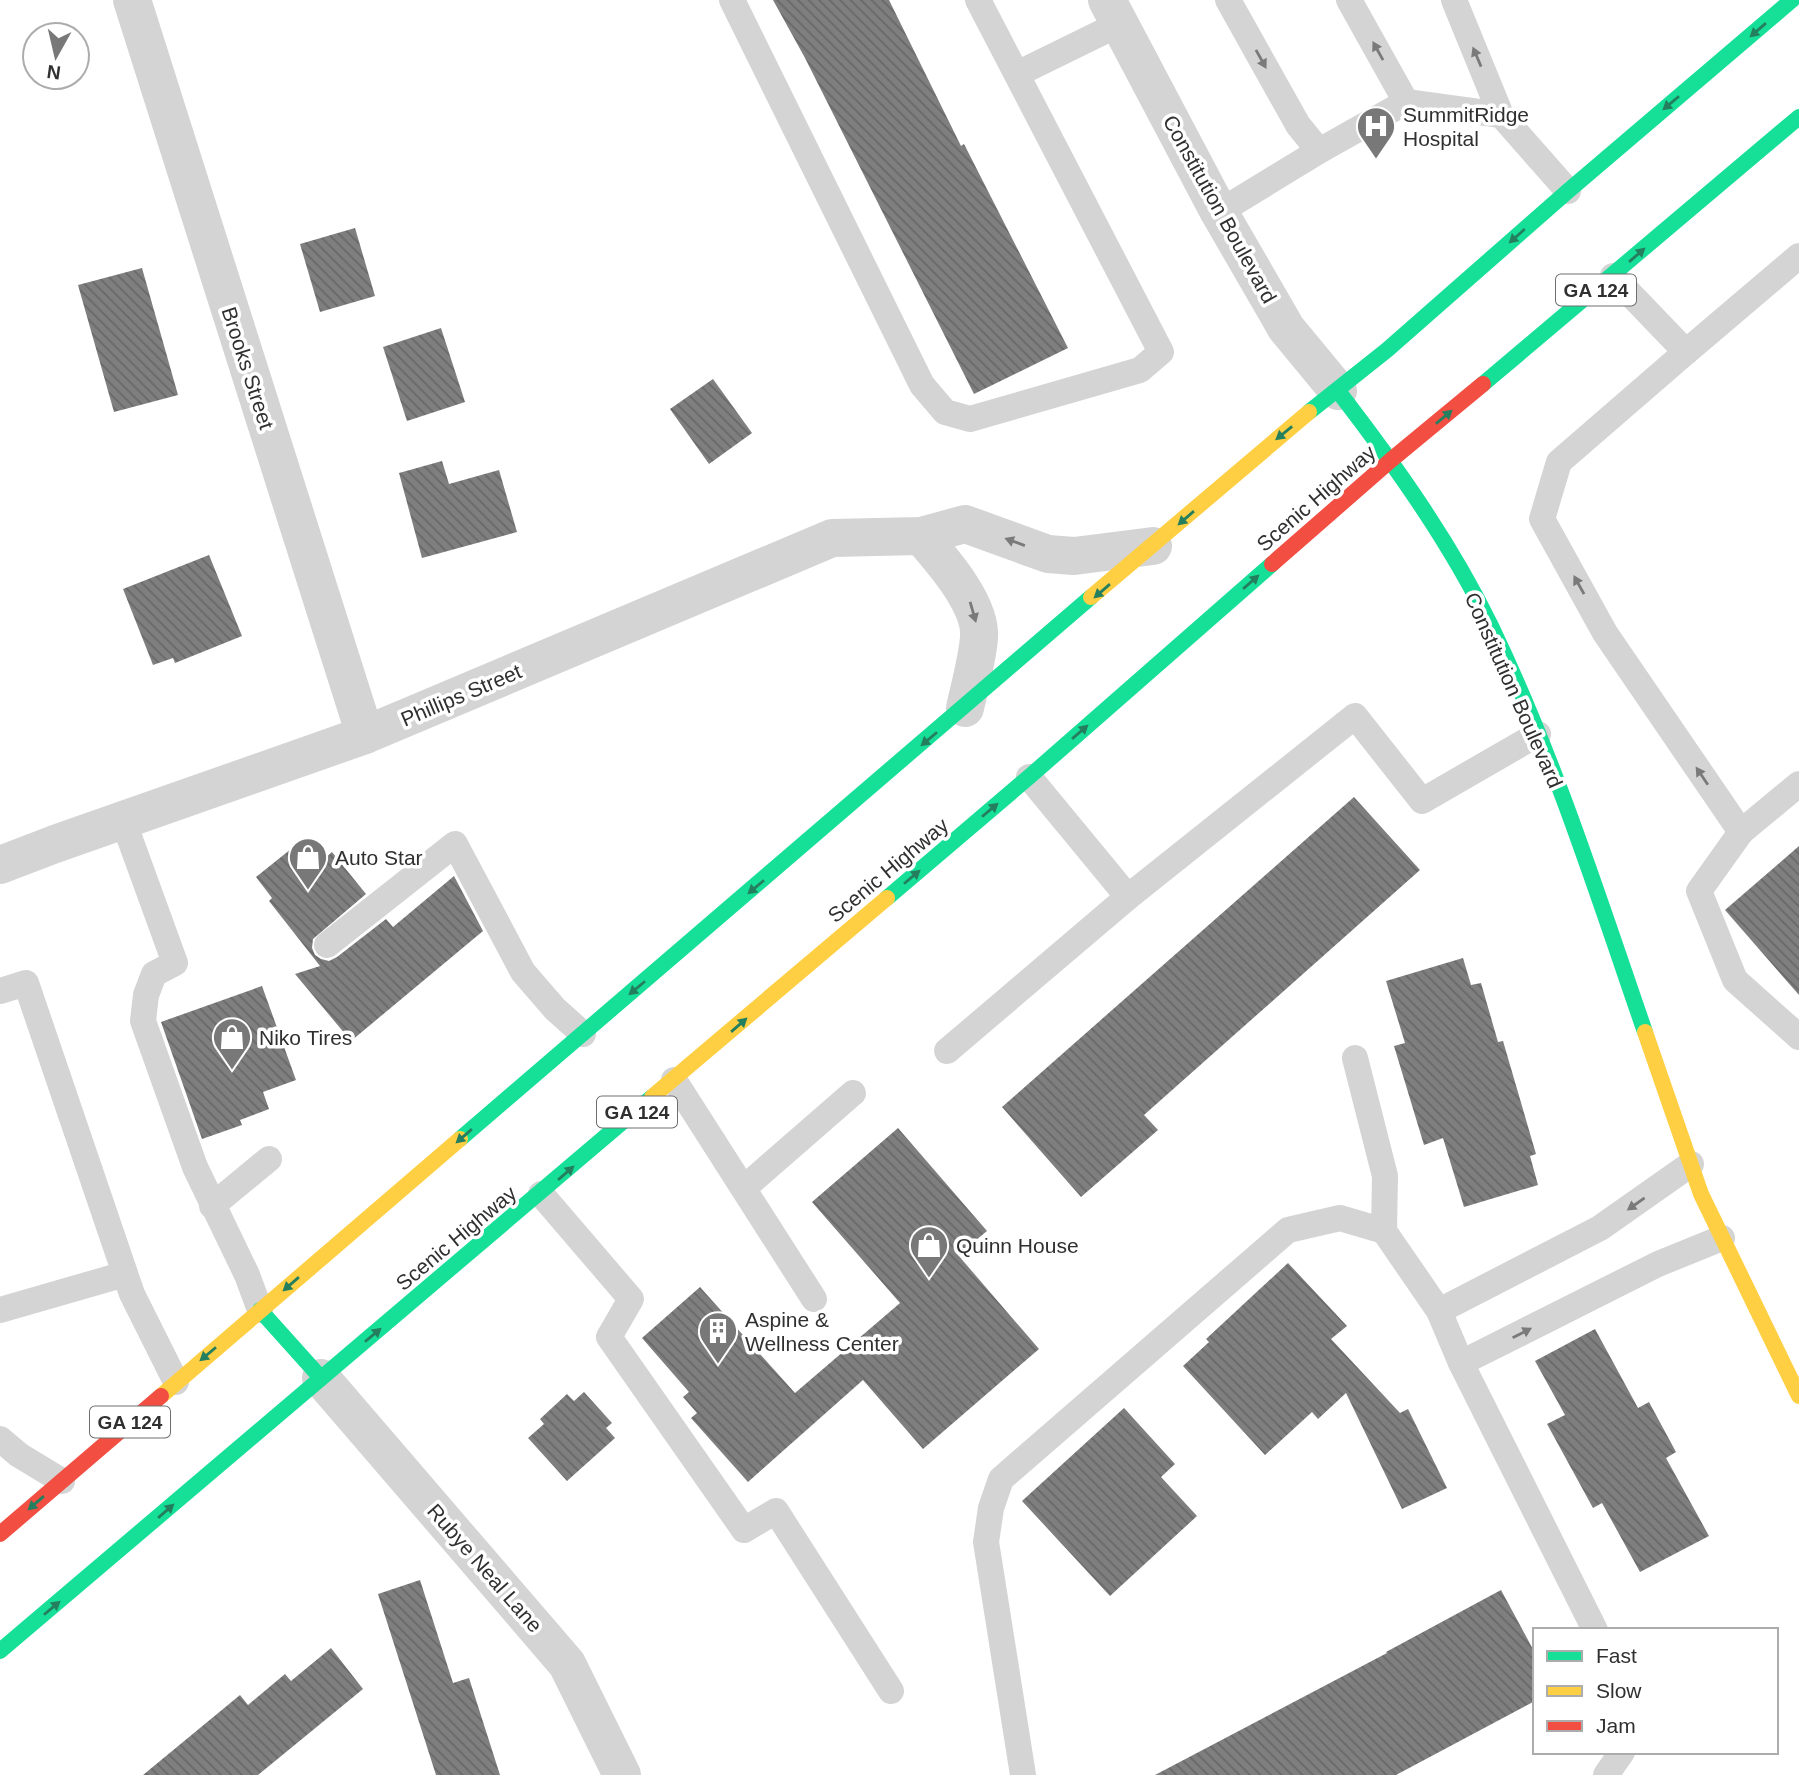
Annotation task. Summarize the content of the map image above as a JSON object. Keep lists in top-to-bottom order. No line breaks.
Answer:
{"streets":{"main road":["Constitution Boulevard","GA 124","Scenic Highway"],"street":["Brooks Street","Phillips Street","Rubye Neal Lane"]},"crossings":[["Constitution Boulevard","GA 124"],["Constitution Boulevard","Scenic Highway"],["GA 124","Phillips Street"],["Brooks Street","Phillips Street"],["Scenic Highway","Rubye Neal Lane"]],"places":{"hospital":["SummitRidge Hospital"],"shop":["Auto Star","Niko Tires","Quinn House"],"building":["Aspine & Wellness Center"]},"legend":["Fast","Slow","Jam"],"north":"bottom"}
